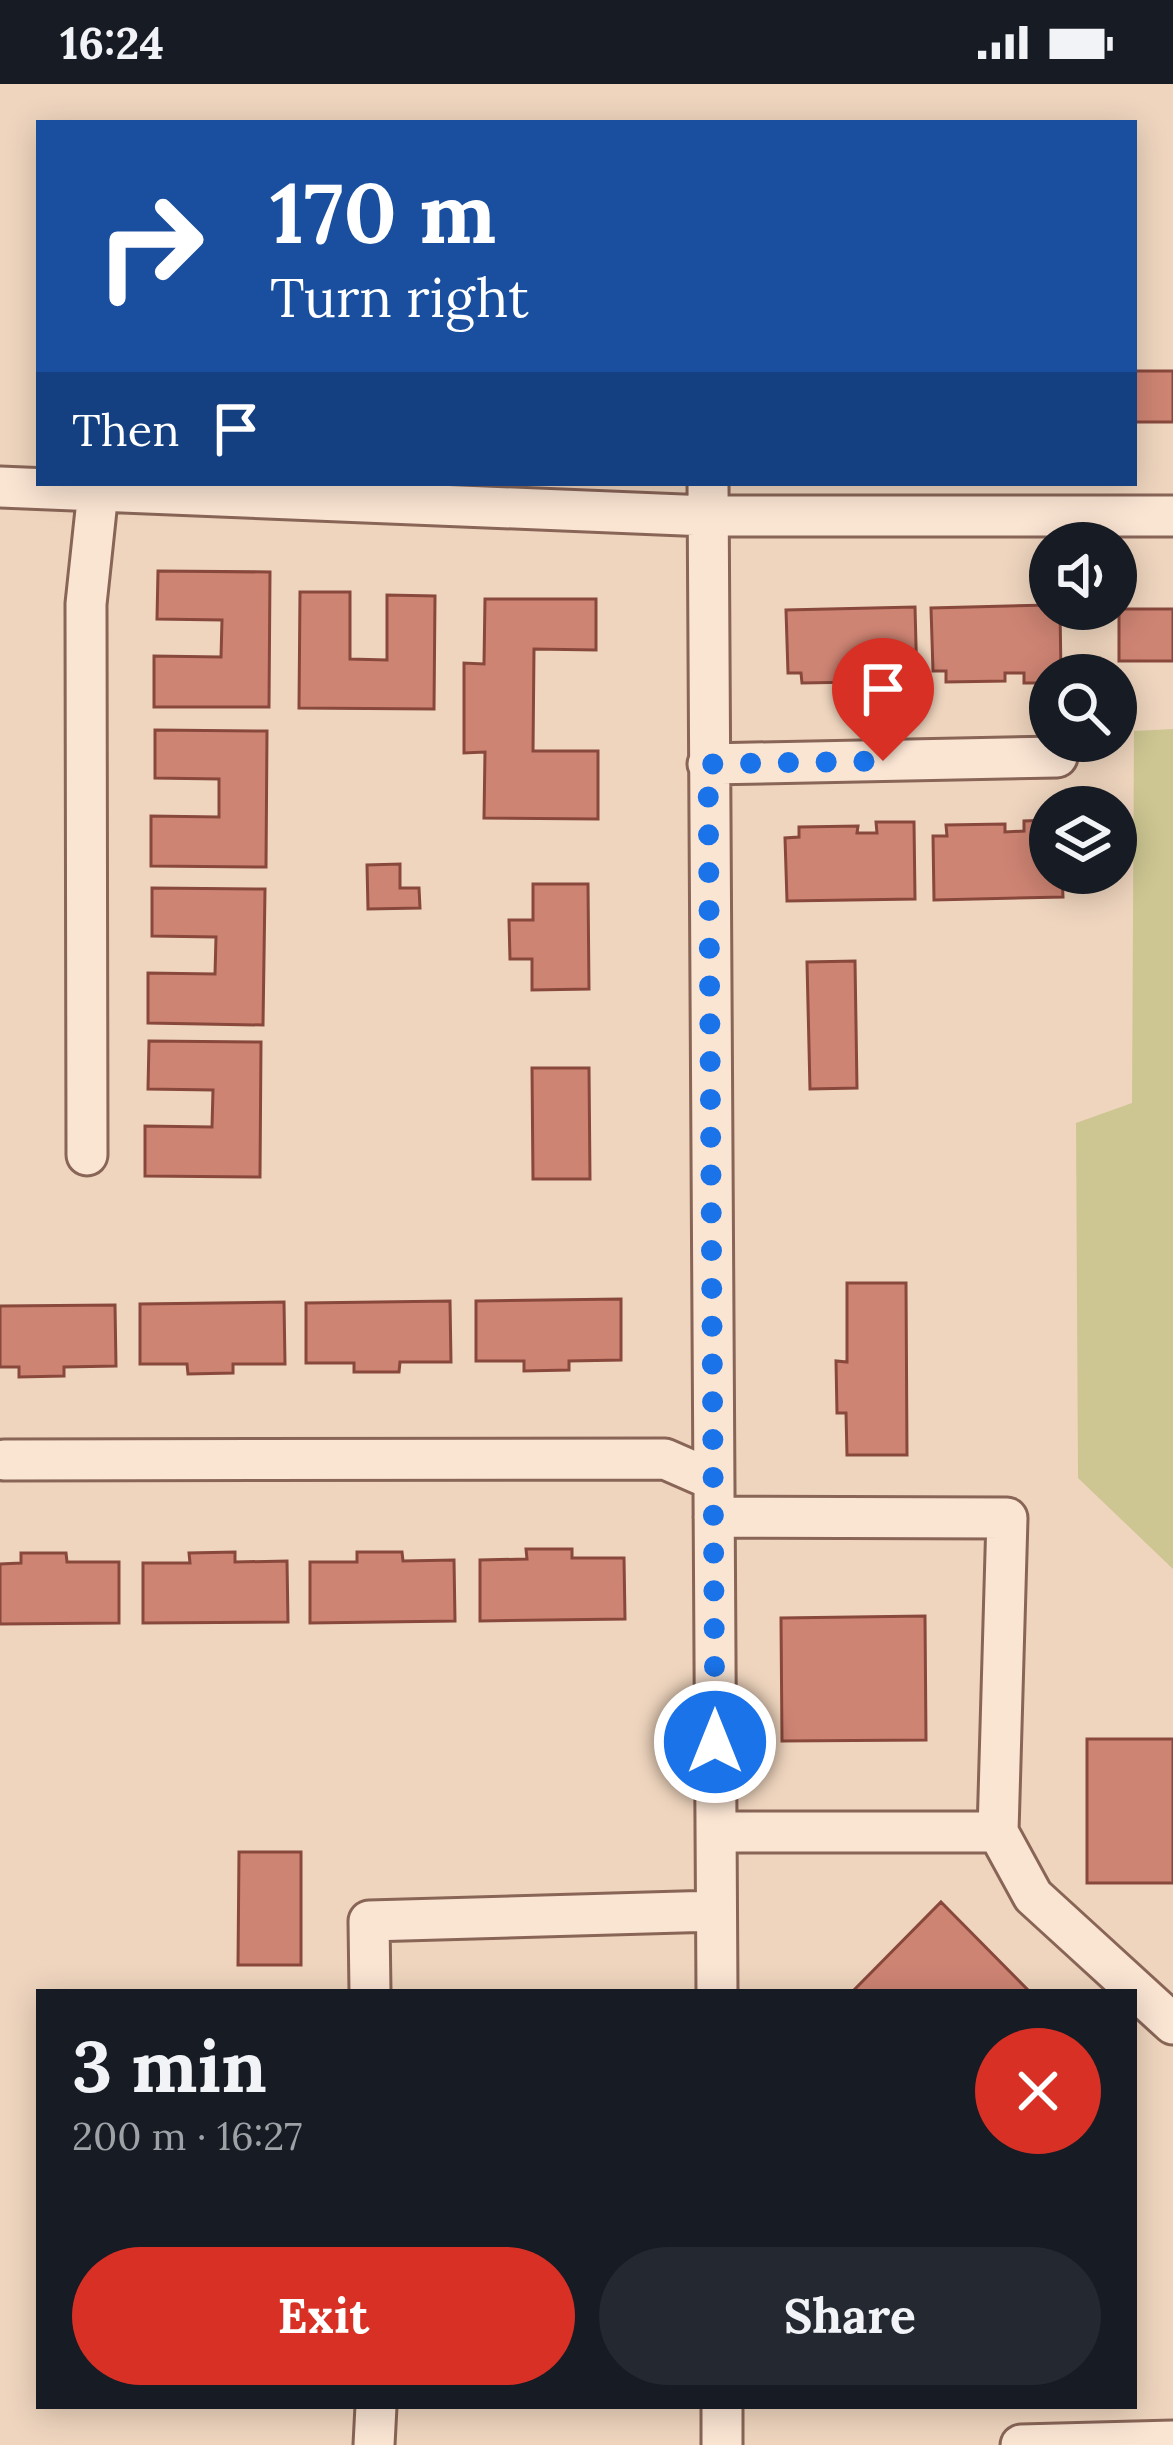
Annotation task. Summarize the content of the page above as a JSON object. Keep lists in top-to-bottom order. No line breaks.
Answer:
{"page":{"status":"16:24","turn":["170 m","Turn right"],"then":"Then","heading":["3 min","200 m · 16:27"],"buttons":["Exit","Share"]}}
